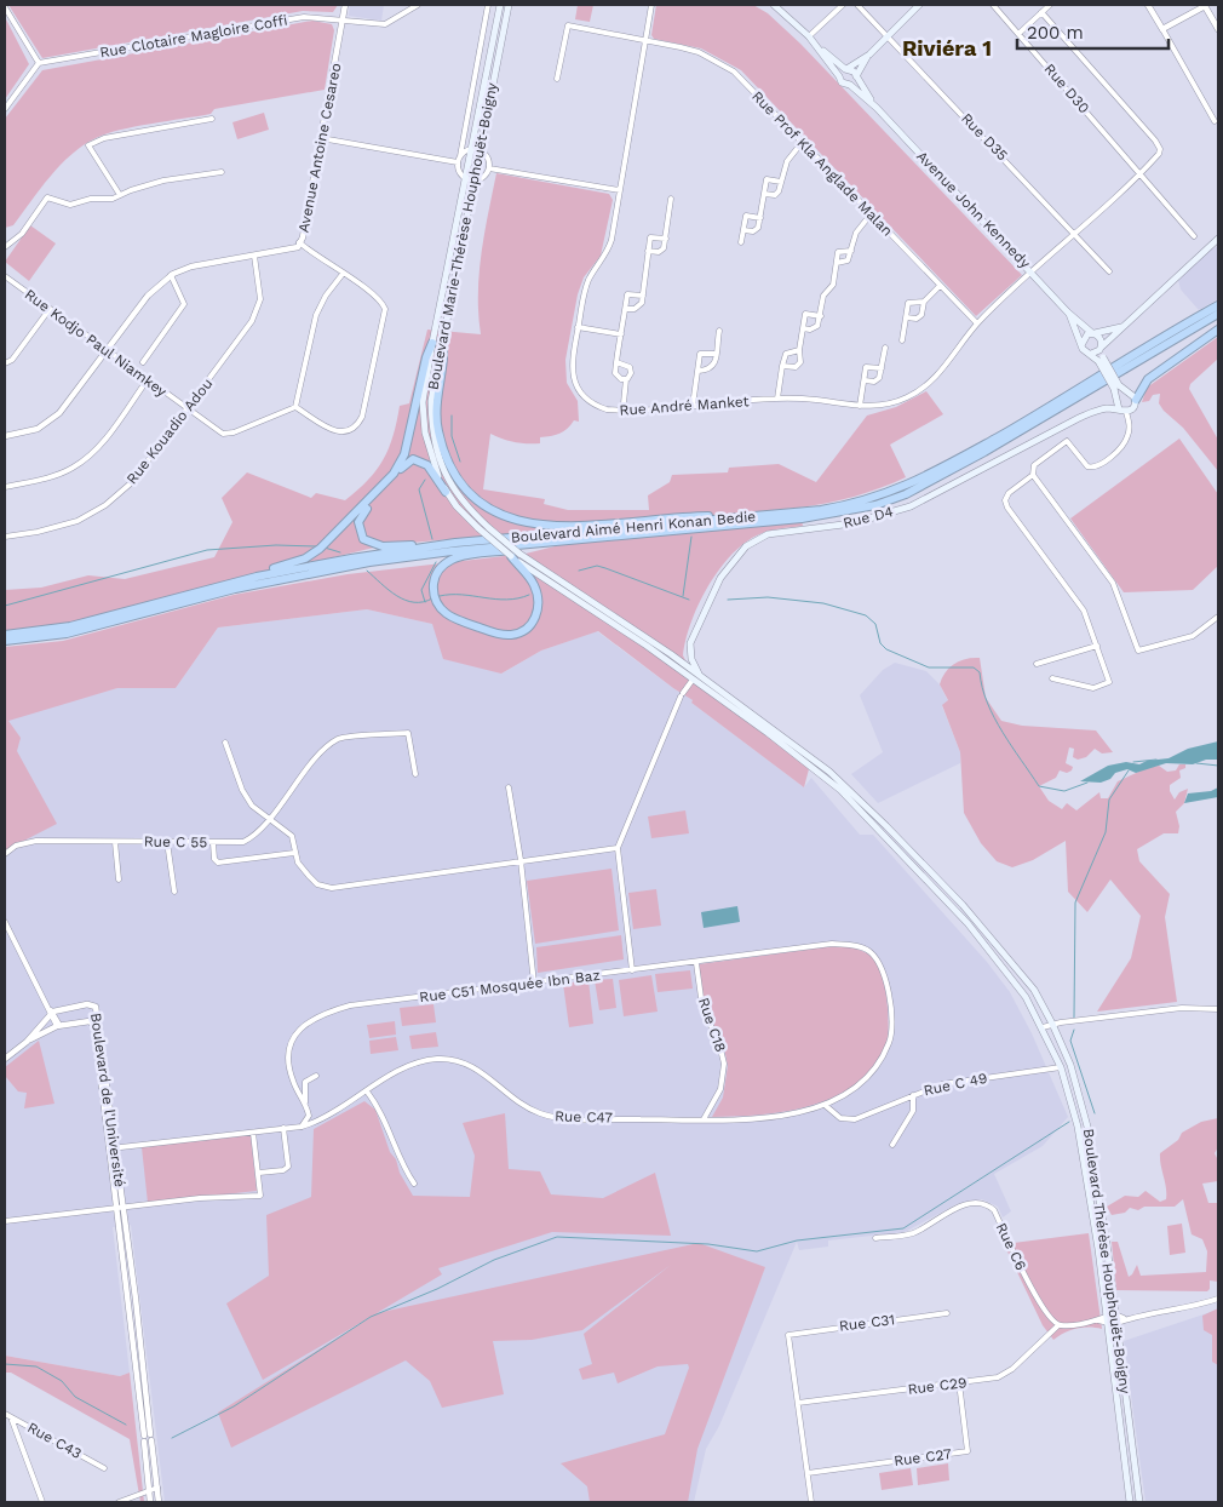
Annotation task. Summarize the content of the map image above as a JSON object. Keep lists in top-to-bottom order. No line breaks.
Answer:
{"streets":{"highway":["Boulevard Aimé Henri Konan Bedie"],"main road":["Avenue John Kennedy","Boulevard Marie-Thérèse Houphouët-Boigny","Rue D4","Boulevard Thérèse Houphouët-Boigny"],"street":["Rue Clotaire Magloire Coffi","Rue D30","Rue D35","Avenue Antoine Cesareo","Rue Prof Kla Anglade Malan","Rue Kodjo Paul Niamkey","Rue André Manket","Rue Kouadio Adou","Rue C 55","Rue C51 Mosquée Ibn Baz","Rue C18","Rue C 49","Boulevard de l'Université","Rue C47","Rue C6","Rue C31","Rue C29","Rue C43","Rue C27"]},"crossings":[["Rue Clotaire Magloire Coffi","Avenue Antoine Cesareo"],["Avenue Antoine Cesareo","Rue Kodjo Paul Niamkey"],["Avenue Antoine Cesareo","Rue Kouadio Adou"],["Rue Prof Kla Anglade Malan","Rue André Manket"],["Avenue John Kennedy","Rue André Manket"],["Avenue John Kennedy","Rue D4"],["Boulevard Marie-Thérèse Houphouët-Boigny","Rue D4"],["Boulevard Marie-Thérèse Houphouët-Boigny","Boulevard Thérèse Houphouët-Boigny"],["Rue Kodjo Paul Niamkey","Rue Kouadio Adou"],["Rue C51 Mosquée Ibn Baz","Rue C18"],["Rue C51 Mosquée Ibn Baz","Rue C47"],["Rue C18","Rue C47"],["Rue C 49","Rue C47"],["Rue C 49","Boulevard Thérèse Houphouët-Boigny"],["Boulevard de l'Université","Rue C47"],["Rue C6","Rue C29"],["Rue C31","Rue C29"],["Rue C29","Rue C27"]],"districts":["Riviéra 1"],"scale_bar":"200 m"}
